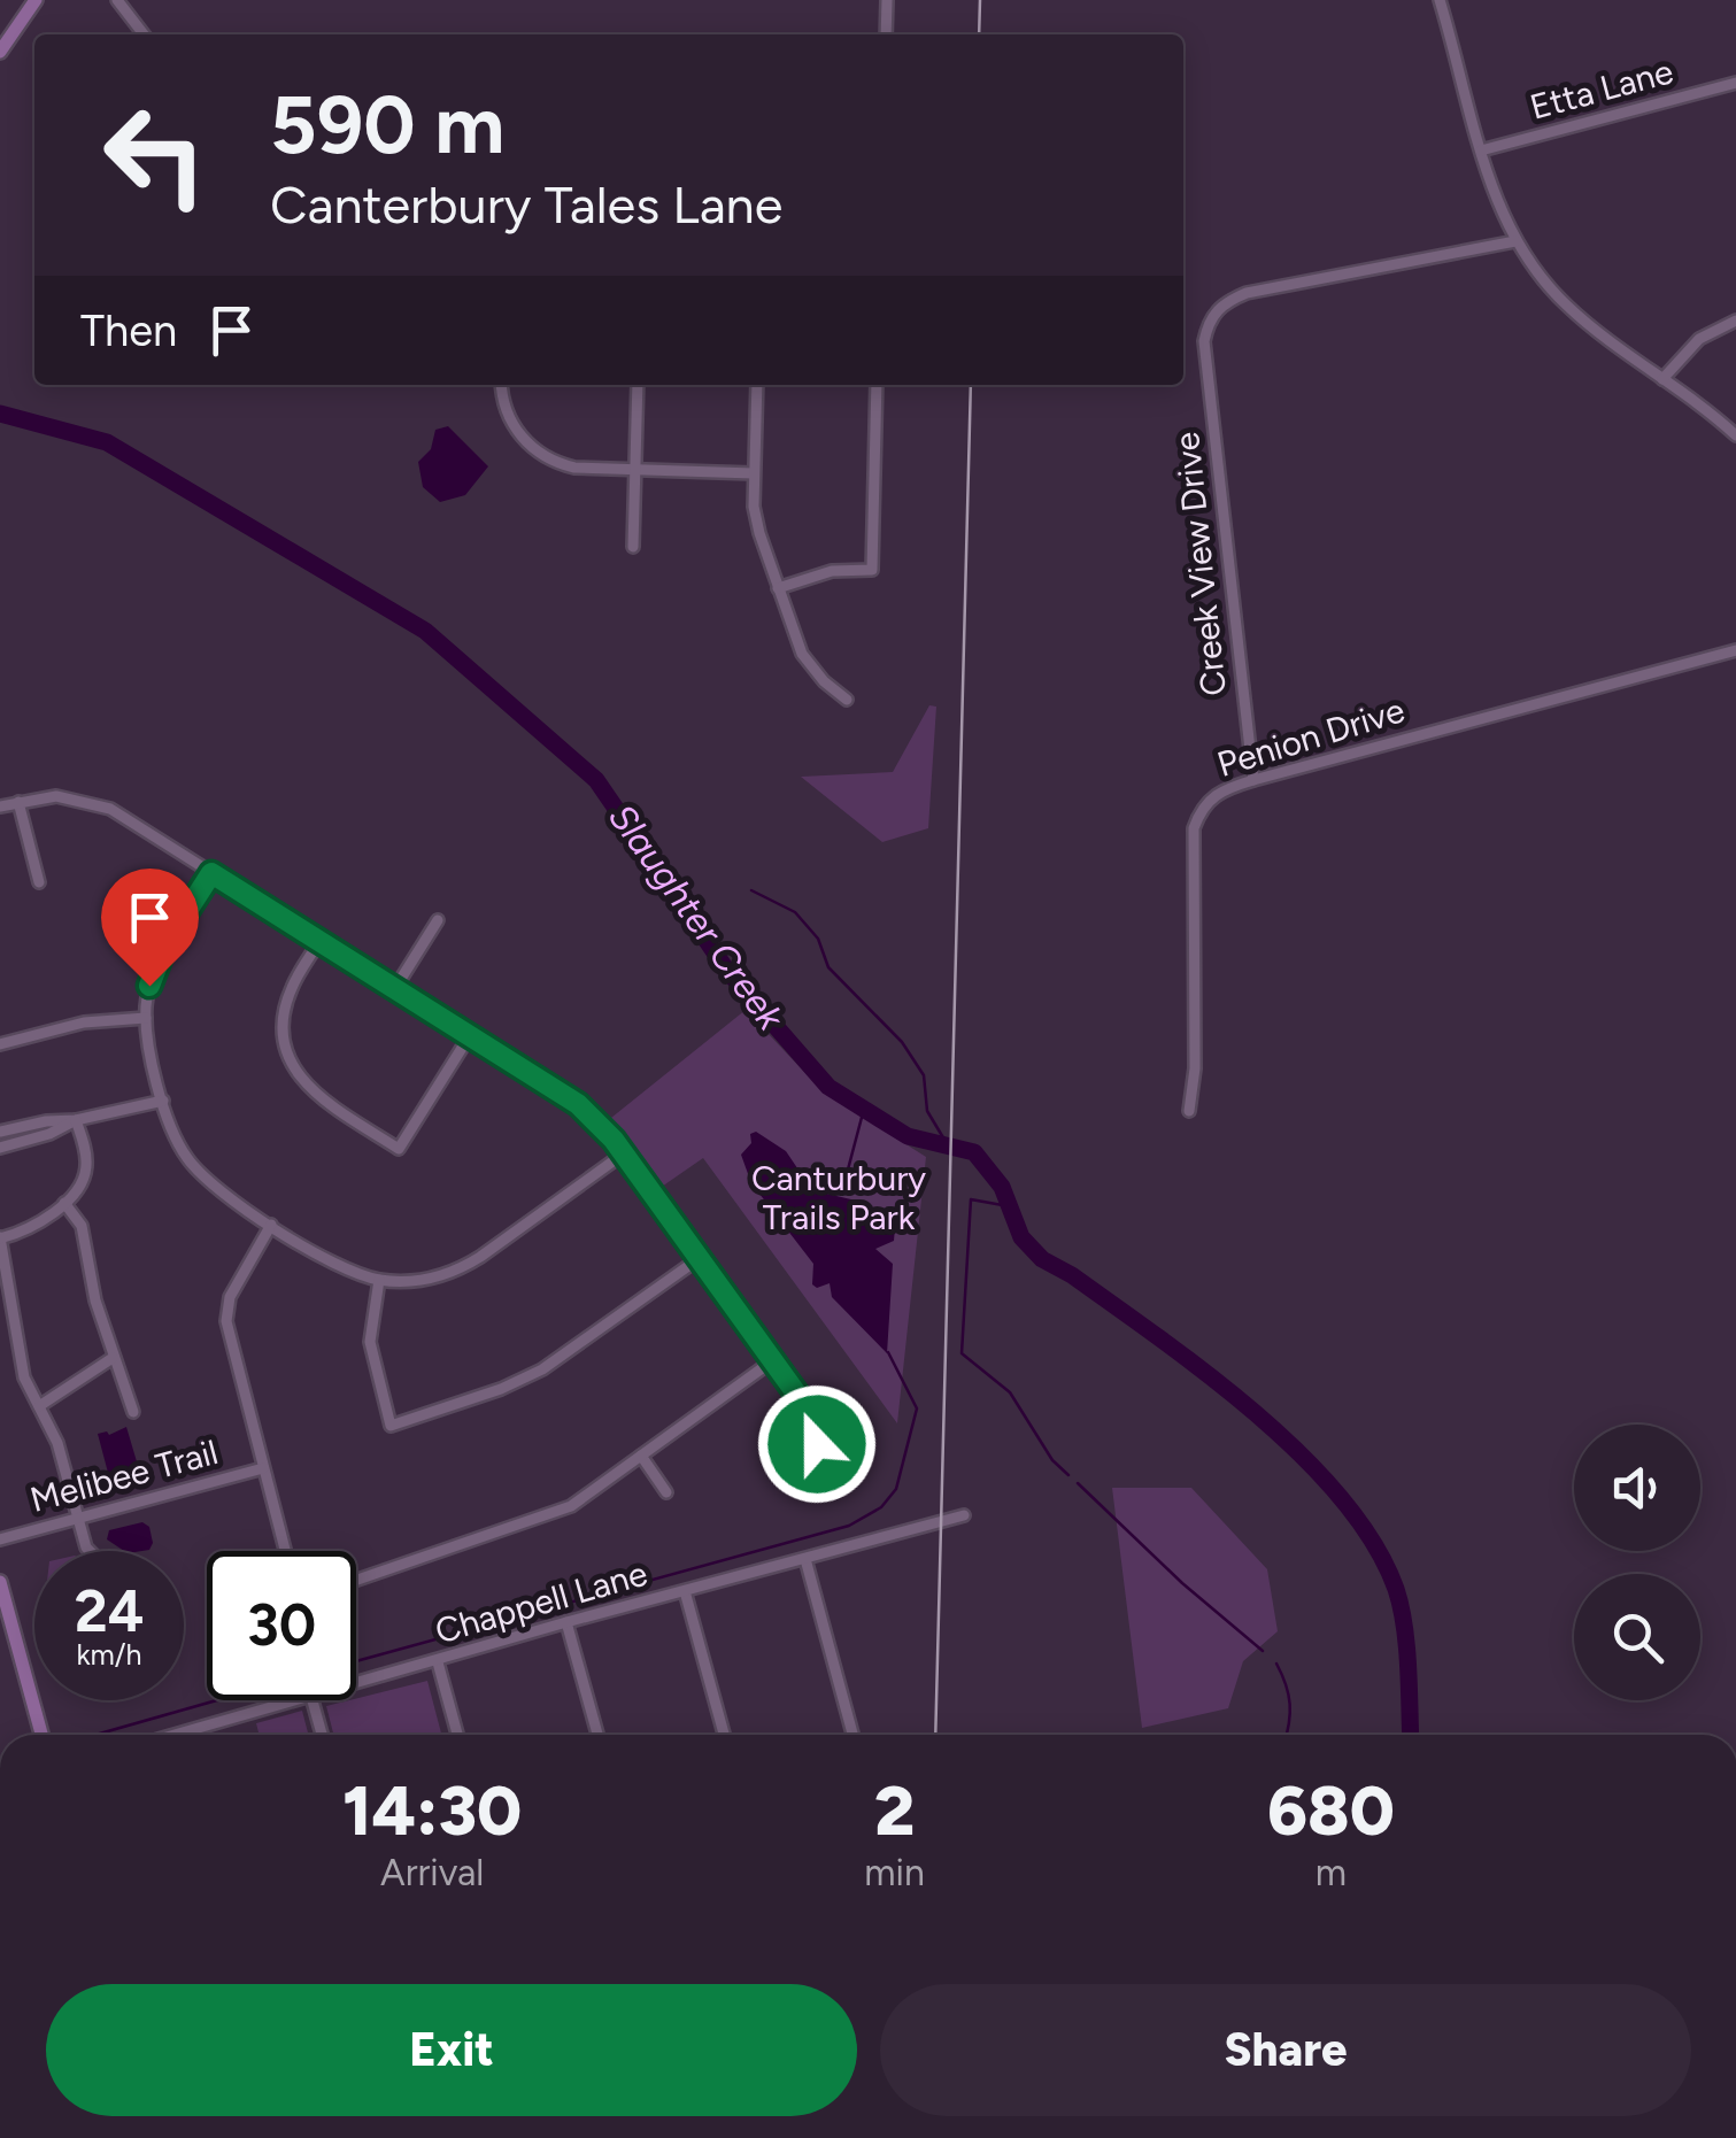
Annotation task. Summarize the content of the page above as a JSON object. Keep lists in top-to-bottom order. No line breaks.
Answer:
{"streets":{"street":["Etta Lane","Creek View Drive","Penion Drive","Melibee Trail","Chappell Lane"]},"crossings":[["Creek View Drive","Penion Drive"]],"water":["Slaughter Creek"],"parks":["Canturbury Trails Park"],"page":{"turn":["590 m","Canterbury Tales Lane"],"then":"Then","speed":"24 km/h","limit":"30","eta":["14:30","Arrival","2","min","680","m"],"buttons":["Exit","Share"]}}
